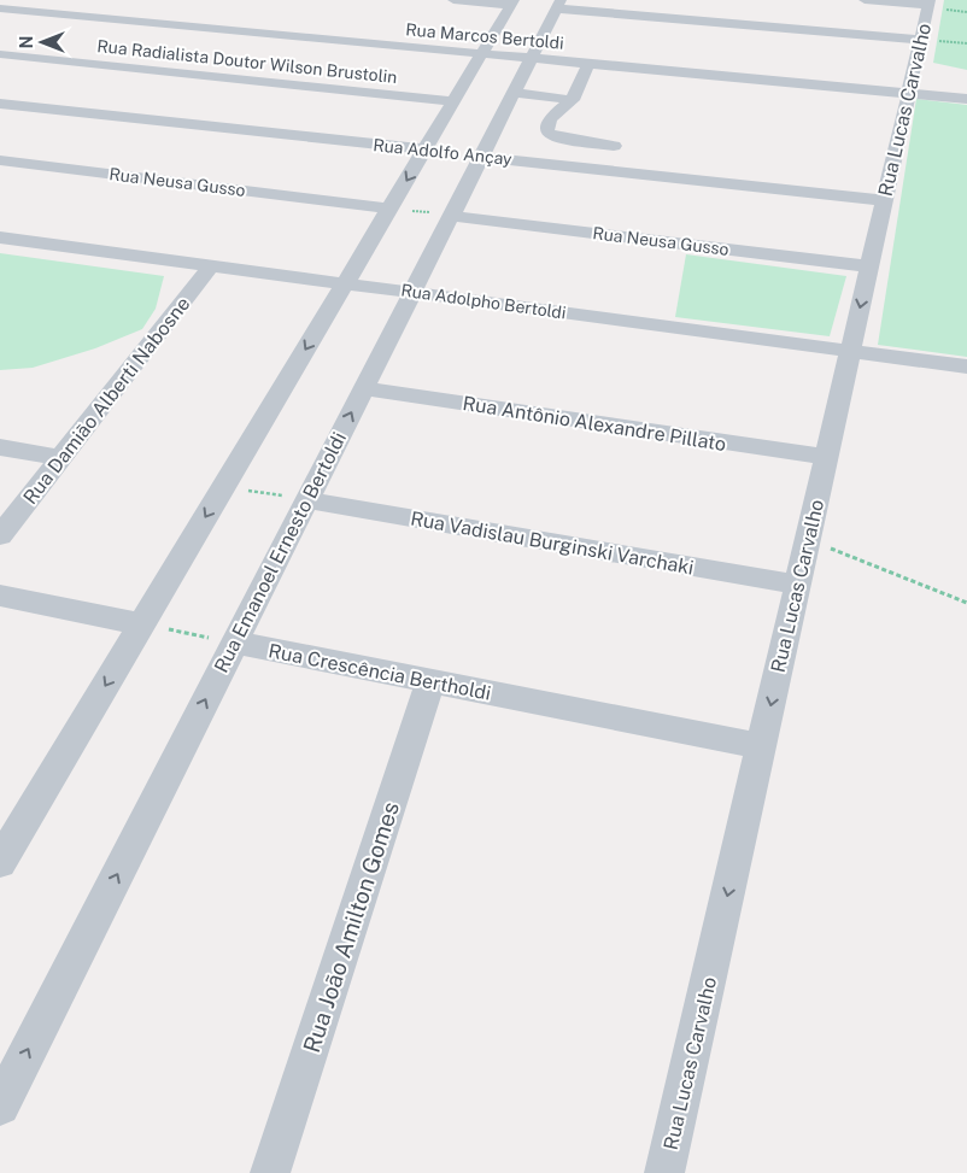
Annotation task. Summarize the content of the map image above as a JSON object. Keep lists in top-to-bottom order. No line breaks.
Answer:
{"streets":{"street":["Rua Marcos Bertoldi","Rua Radialista Doutor Wilson Brustolin","Rua Lucas Carvalho","Rua Adolfo Ançay","Rua Neusa Gusso","Rua Adolpho Bertoldi","Rua Damião Alberti Nabosne","Rua Antônio Alexandre Pillato","Rua Vadislau Burginski Varchaki","Rua Emanoel Ernesto Bertoldi","Rua Crescência Bertholdi","Rua João Amilton Gomes"]},"crossings":[["Rua Marcos Bertoldi","Rua Lucas Carvalho"],["Rua Marcos Bertoldi","Rua Emanoel Ernesto Bertoldi"],["Rua Lucas Carvalho","Rua Adolfo Ançay"],["Rua Lucas Carvalho","Rua Neusa Gusso"],["Rua Lucas Carvalho","Rua Adolpho Bertoldi"],["Rua Lucas Carvalho","Rua Antônio Alexandre Pillato"],["Rua Lucas Carvalho","Rua Vadislau Burginski Varchaki"],["Rua Lucas Carvalho","Rua Crescência Bertholdi"],["Rua Adolfo Ançay","Rua Emanoel Ernesto Bertoldi"],["Rua Neusa Gusso","Rua Emanoel Ernesto Bertoldi"],["Rua Adolpho Bertoldi","Rua Damião Alberti Nabosne"],["Rua Adolpho Bertoldi","Rua Emanoel Ernesto Bertoldi"],["Rua Antônio Alexandre Pillato","Rua Emanoel Ernesto Bertoldi"],["Rua Vadislau Burginski Varchaki","Rua Emanoel Ernesto Bertoldi"],["Rua Emanoel Ernesto Bertoldi","Rua Crescência Bertholdi"],["Rua Crescência Bertholdi","Rua João Amilton Gomes"]],"one_way":["Rua Lucas Carvalho"],"north":"left"}
